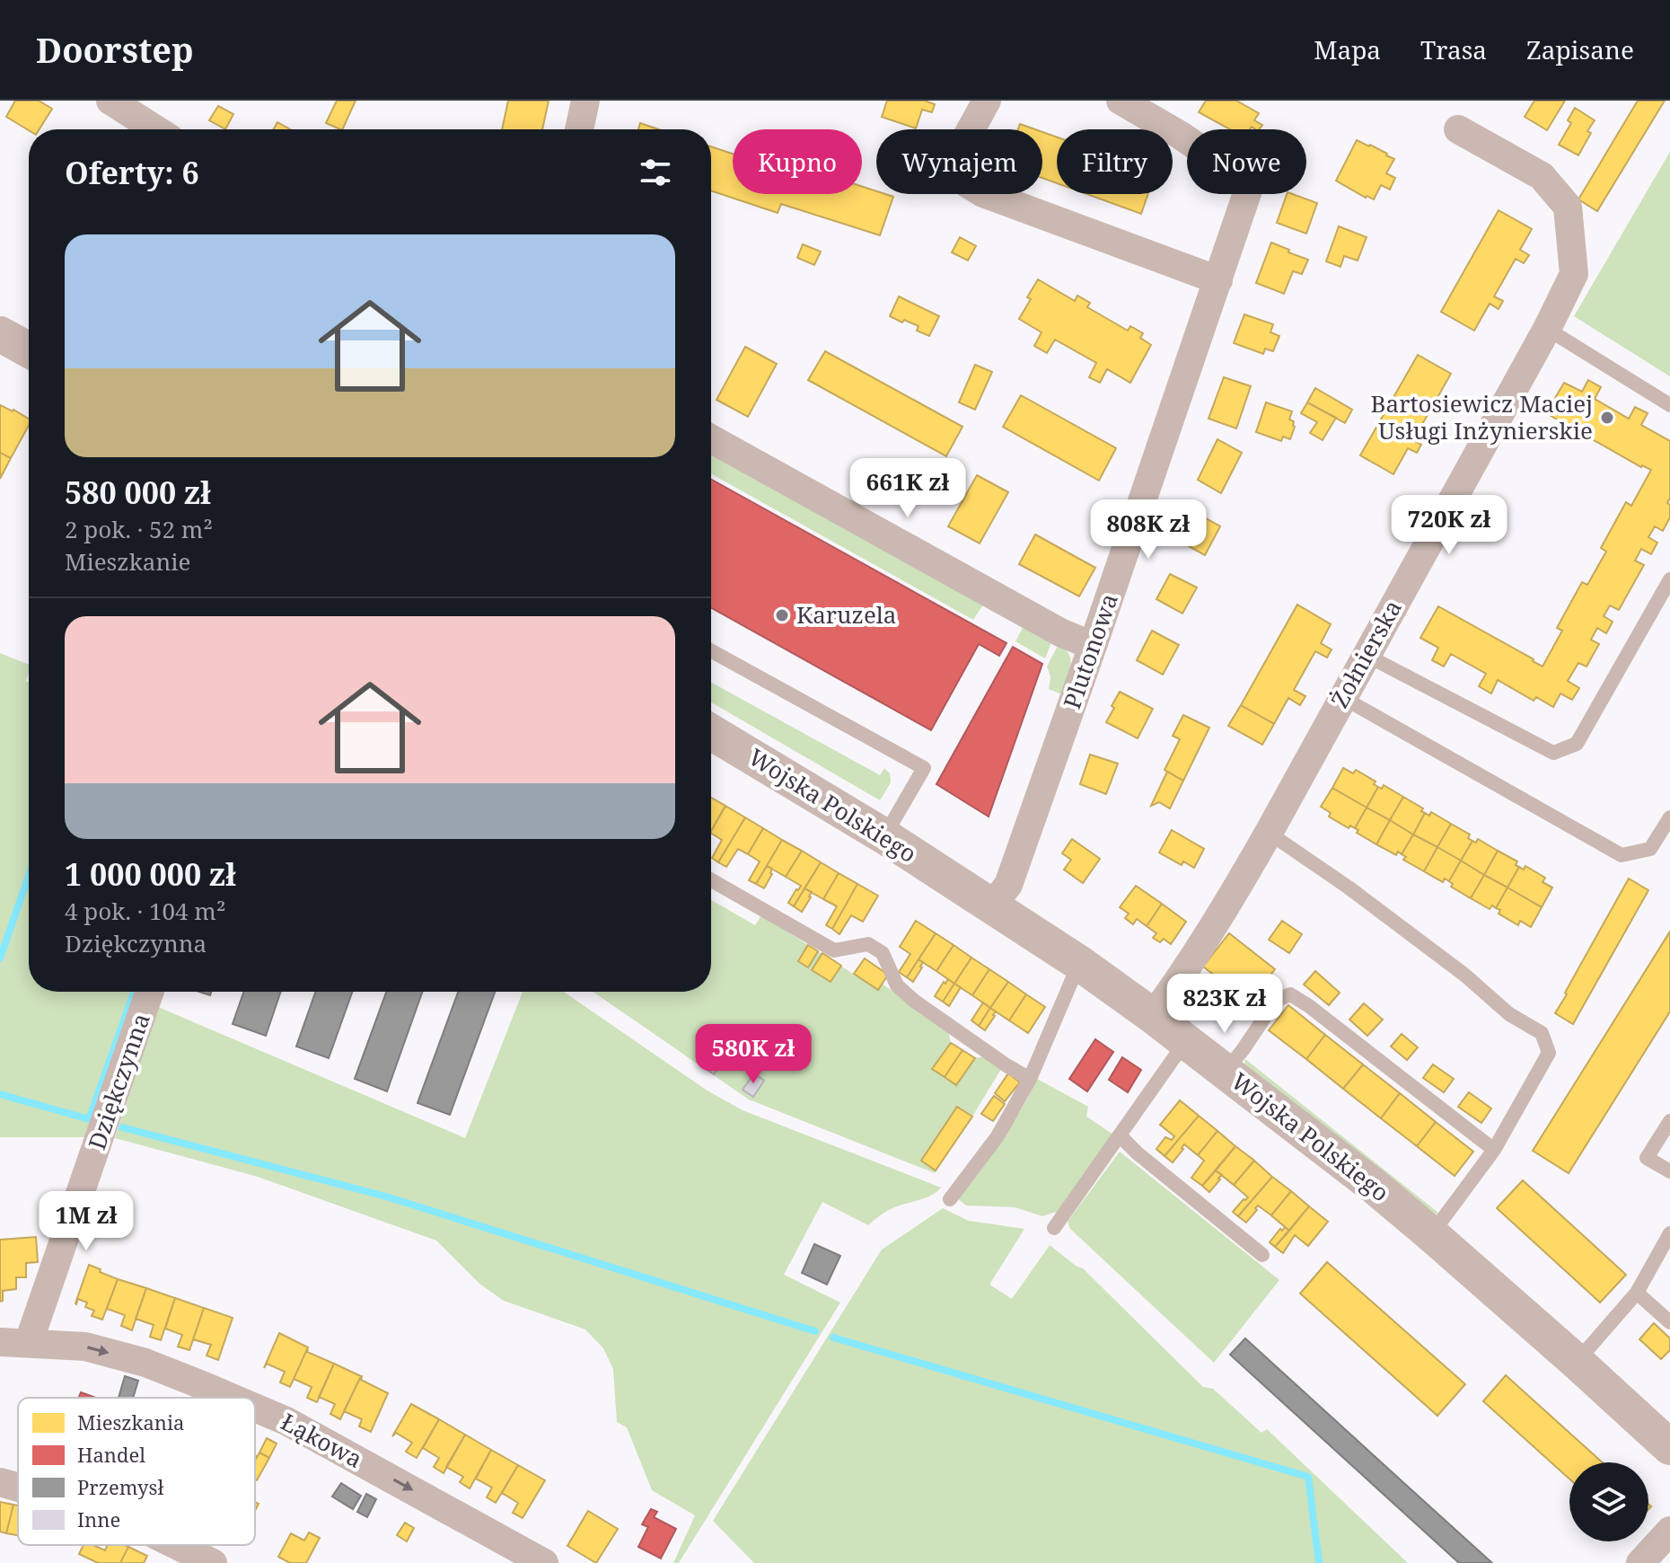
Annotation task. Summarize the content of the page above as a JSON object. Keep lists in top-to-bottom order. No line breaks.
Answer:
{"streets":{"street":["Plutonowa","Żołnierska","Wojska Polskiego","Dziękczynna","Łąkowa"]},"crossings":[["Plutonowa","Wojska Polskiego"],["Żołnierska","Wojska Polskiego"],["Dziękczynna","Łąkowa"]],"one_way":["Łąkowa"],"places":["Bartosiewicz Maciej Usługi Inżynierskie","Karuzela"],"legend":["Mieszkania","Handel","Przemysł","Inne"],"page":{"header":"Doorstep","nav":["Mapa","Trasa","Zapisane"],"chip":["Kupno","Wynajem","Filtry","Nowe"],"heading":"Oferty: 6","list":[{"name":"580 000 zł","note":"2 pok. · 52 m² · Mieszkanie"},{"name":"1 000 000 zł","note":"4 pok. · 104 m² · Dziękczynna"}],"price":["661K zł","720K zł","808K zł","823K zł","580K zł","1M zł"]}}
